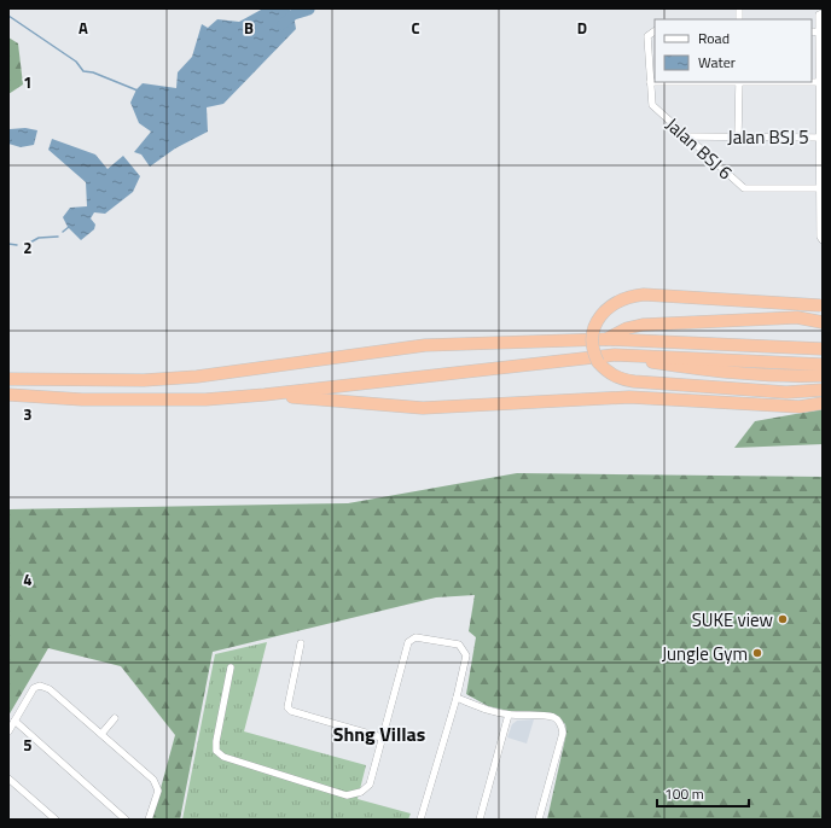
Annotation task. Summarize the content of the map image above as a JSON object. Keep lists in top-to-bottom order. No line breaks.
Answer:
{"streets":{"street":["Jalan BSJ 5","Jalan BSJ 6"]},"crossings":[["Jalan BSJ 5","Jalan BSJ 6"]],"districts":["Shng Villas"],"places":["SUKE view","Jungle Gym"],"legend":["Road","Water"],"scale_bar":"100 m","grid":{"columns":["A","B","C","D"],"rows":["1","2","3","4","5"]}}
